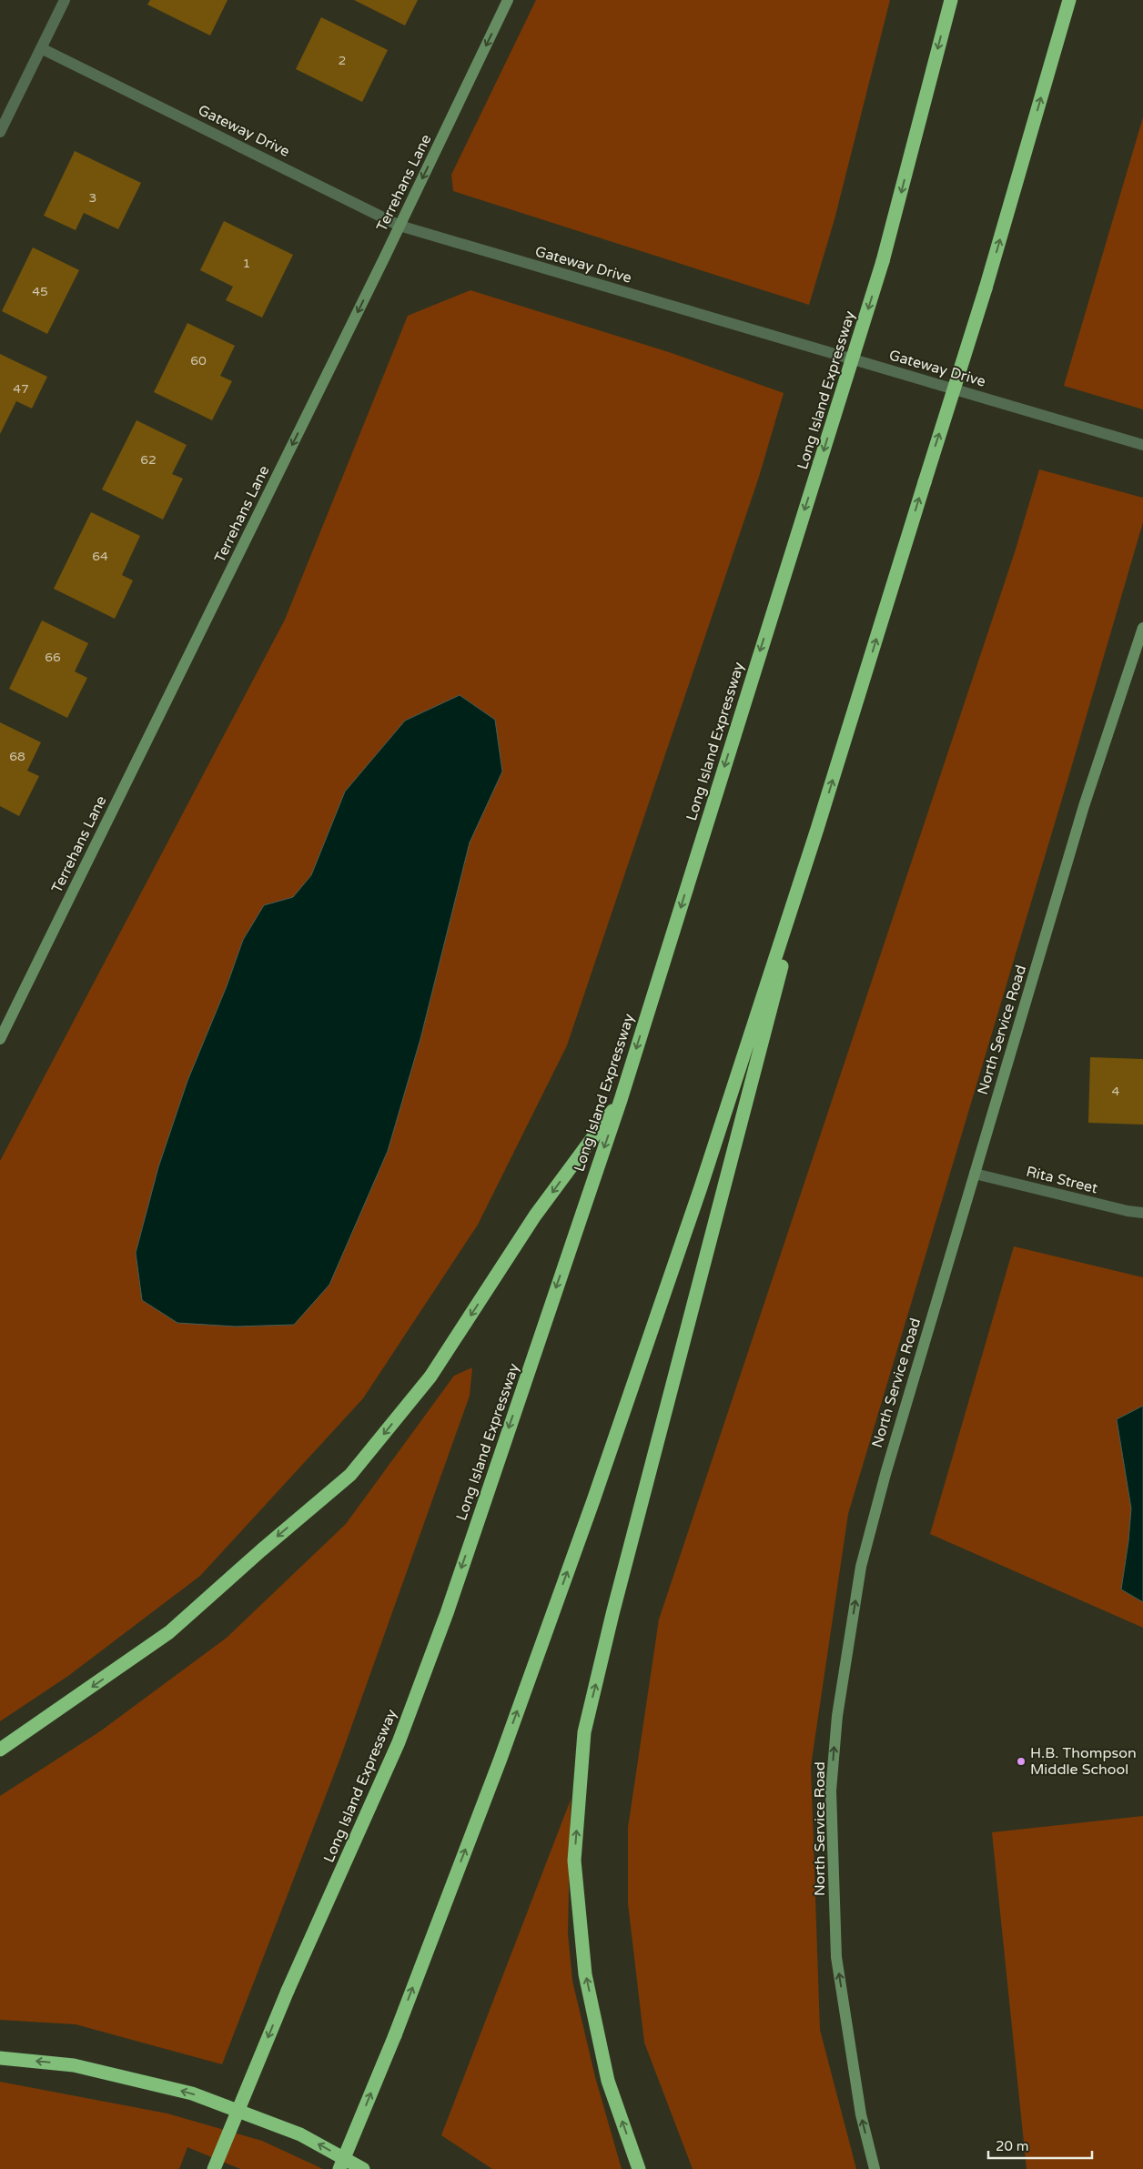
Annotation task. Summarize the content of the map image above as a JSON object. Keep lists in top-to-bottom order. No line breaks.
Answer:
{"streets":{"highway":["Long Island Expressway"],"main road":["Terrehans Lane","North Service Road"],"street":["Gateway Drive","Rita Street"]},"crossings":[["Gateway Drive","Terrehans Lane"],["North Service Road","Rita Street"]],"one_way":["Terrehans Lane","North Service Road"],"places":["H.B. Thompson Middle School"],"house_numbers":["2","3","1","45","60","47","62","64","66","68","4"],"scale_bar":"20 m"}
